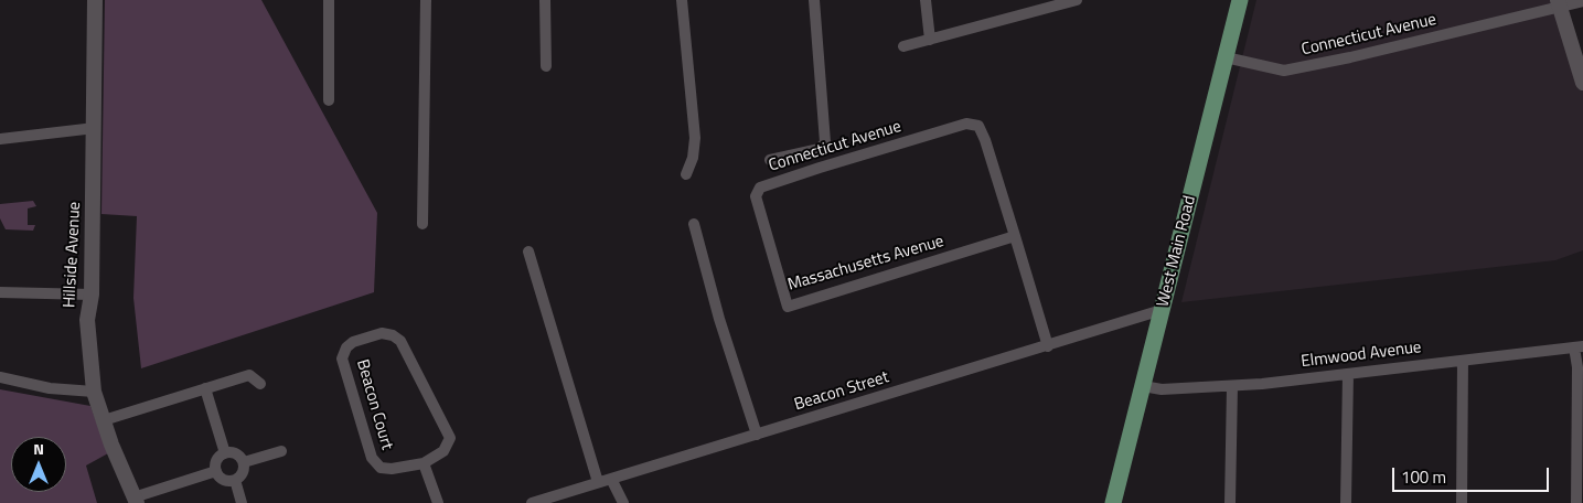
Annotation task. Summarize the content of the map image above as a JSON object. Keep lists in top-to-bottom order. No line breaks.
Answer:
{"streets":{"main road":["West Main Road"],"street":["Connecticut Avenue","Hillside Avenue","Massachusetts Avenue","Elmwood Avenue","Beacon Street","Beacon Court"]},"crossings":[["Connecticut Avenue","West Main Road"],["Connecticut Avenue","Massachusetts Avenue"],["West Main Road","Elmwood Avenue"],["West Main Road","Beacon Street"]],"scale_bar":"100 m","north":"top"}
